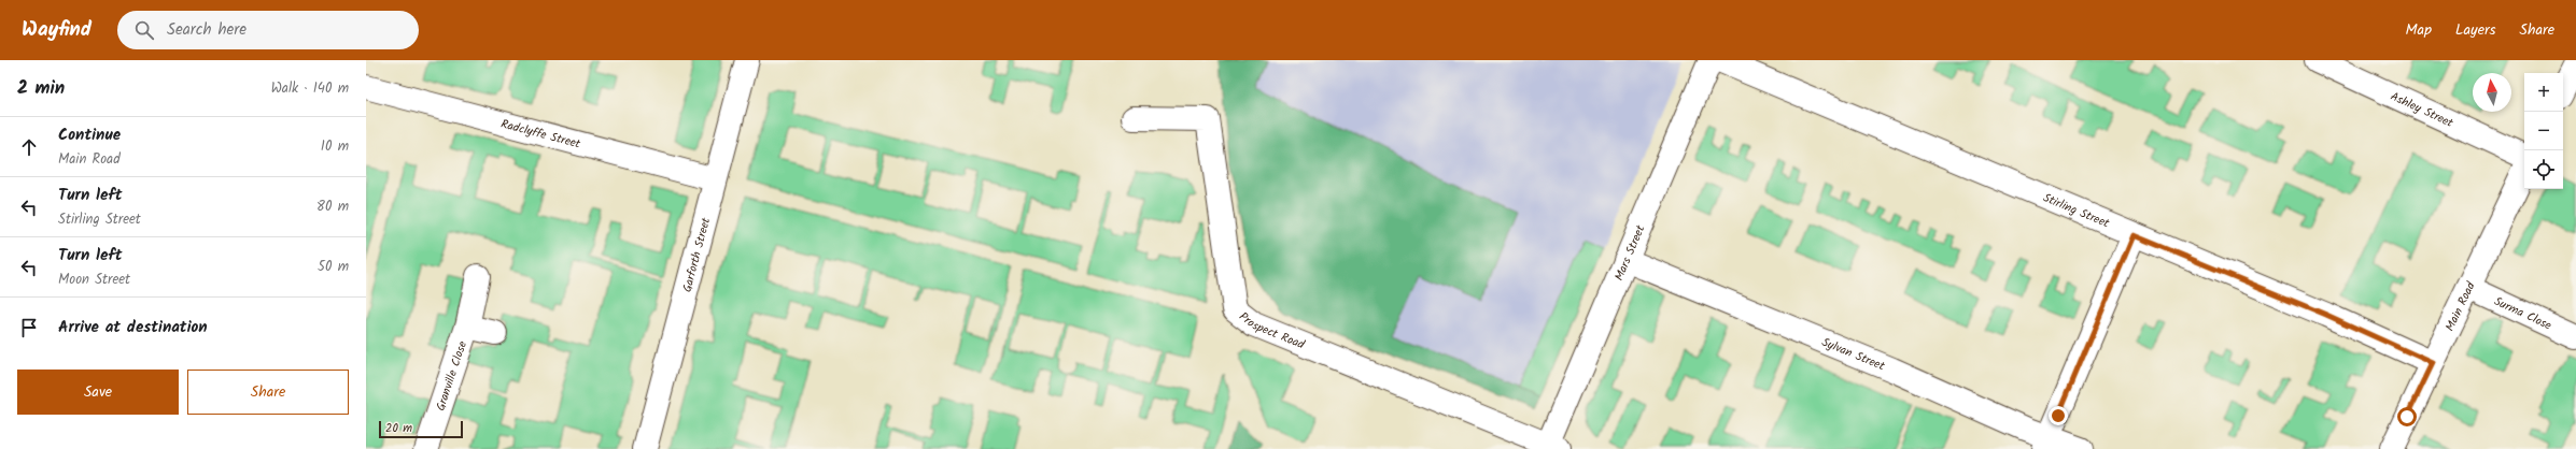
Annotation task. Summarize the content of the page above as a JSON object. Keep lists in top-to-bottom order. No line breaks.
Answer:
{"streets":{"street":["Ashley Street","Radclyffe Street","Stirling Street","Mars Street","Garforth Street","Main Road","Surma Close","Prospect Road","Sylvan Street","Granville Close"]},"crossings":[["Radclyffe Street","Garforth Street"],["Stirling Street","Main Road"],["Mars Street","Prospect Road"],["Mars Street","Sylvan Street"],["Main Road","Surma Close"]],"scale_bar":"20 m","north":"top","page":{"header":"Wayfind","search":"Search here","nav":["Map","Layers","Share"],"heading":["2 min","Walk · 140 m"],"map_buttons":["+","−"],"list":[["Continue","Main Road","10 m"],["Turn left","Stirling Street","80 m"],["Turn left","Moon Street","50 m"],"Arrive at destination"],"buttons":["Save","Share"],"scale":"20 m"}}
